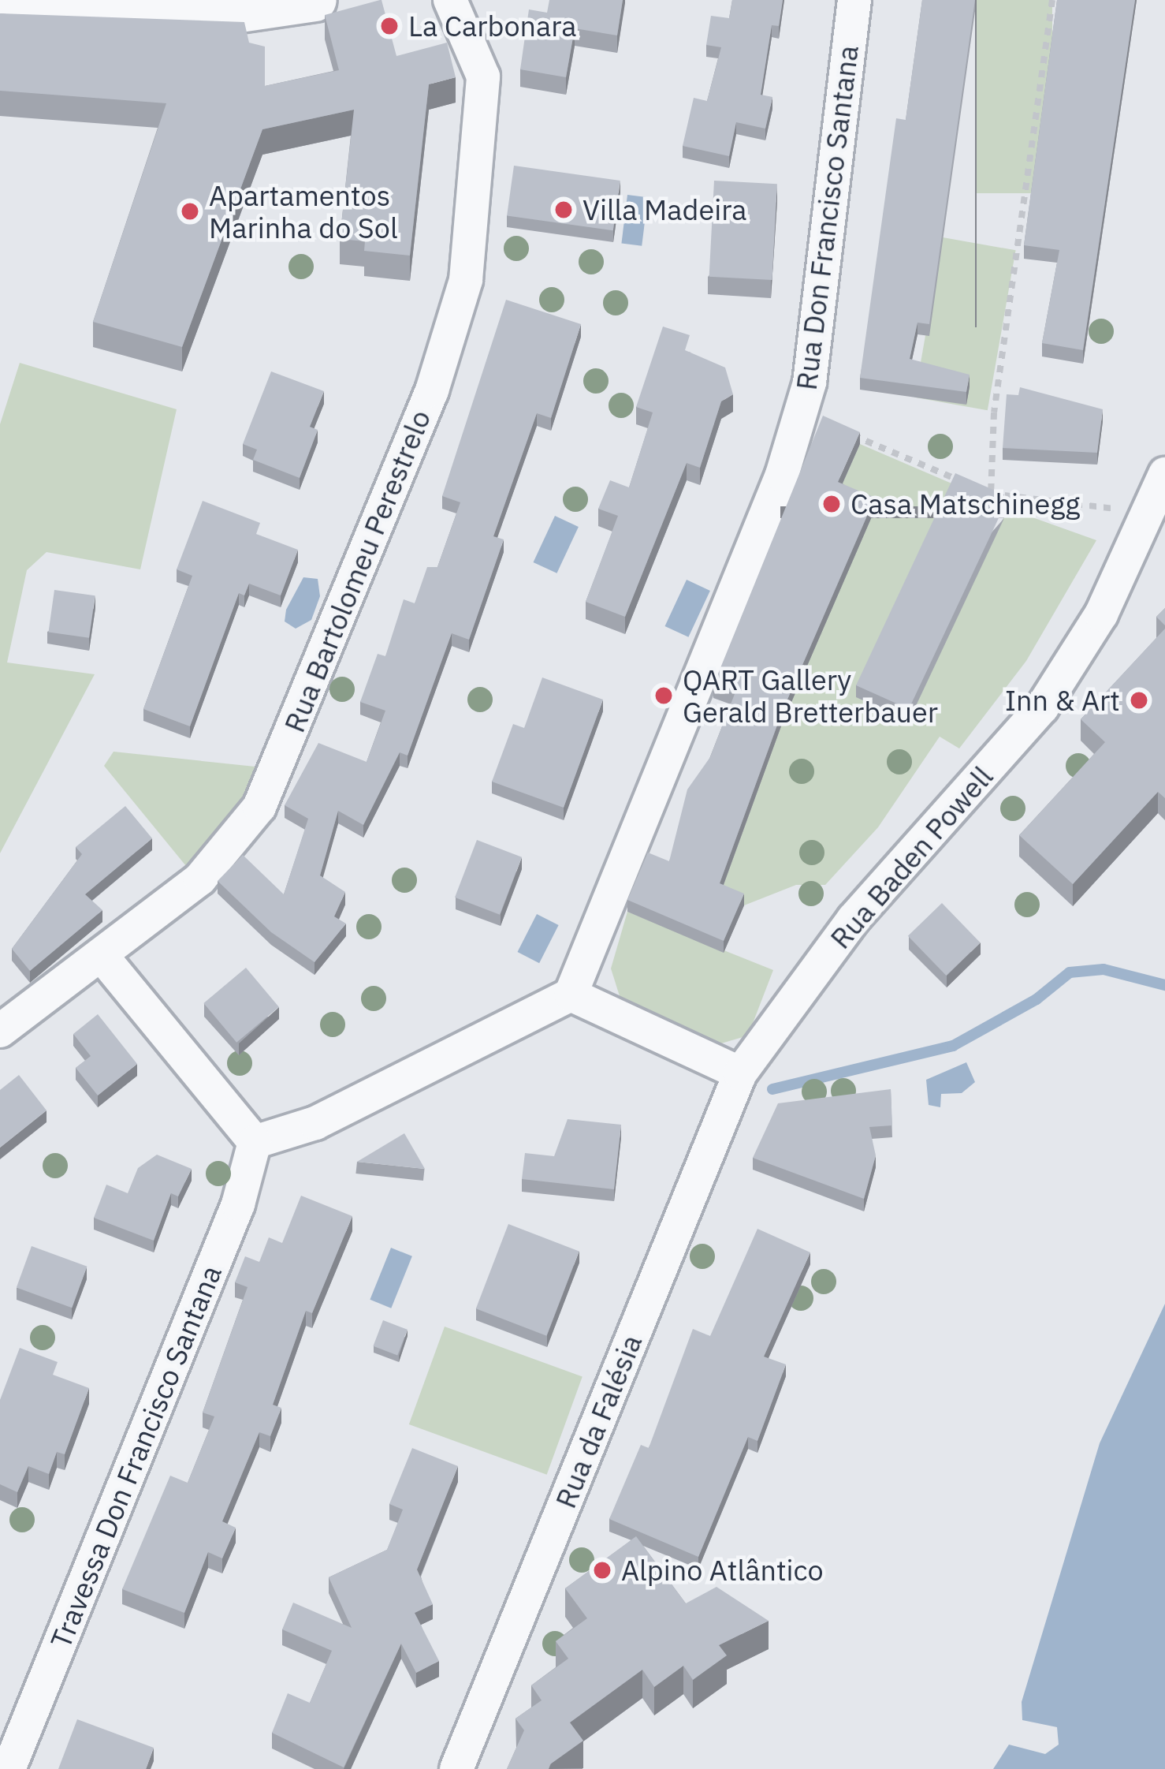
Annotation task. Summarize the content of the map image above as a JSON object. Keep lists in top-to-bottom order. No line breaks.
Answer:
{"streets":{"street":["Rua Don Francisco Santana","Rua Bartolomeu Perestrelo","Rua Baden Powell","Rua da Falésia","Travessa Don Francisco Santana"]},"crossings":[["Rua Baden Powell","Rua da Falésia"]],"places":["La Carbonara","Villa Madeira","Apartamentos Marinha do Sol","Casa Matschinegg","QART Gallery Gerald Bretterbauer","Inn & Art","Alpino Atlântico"]}
